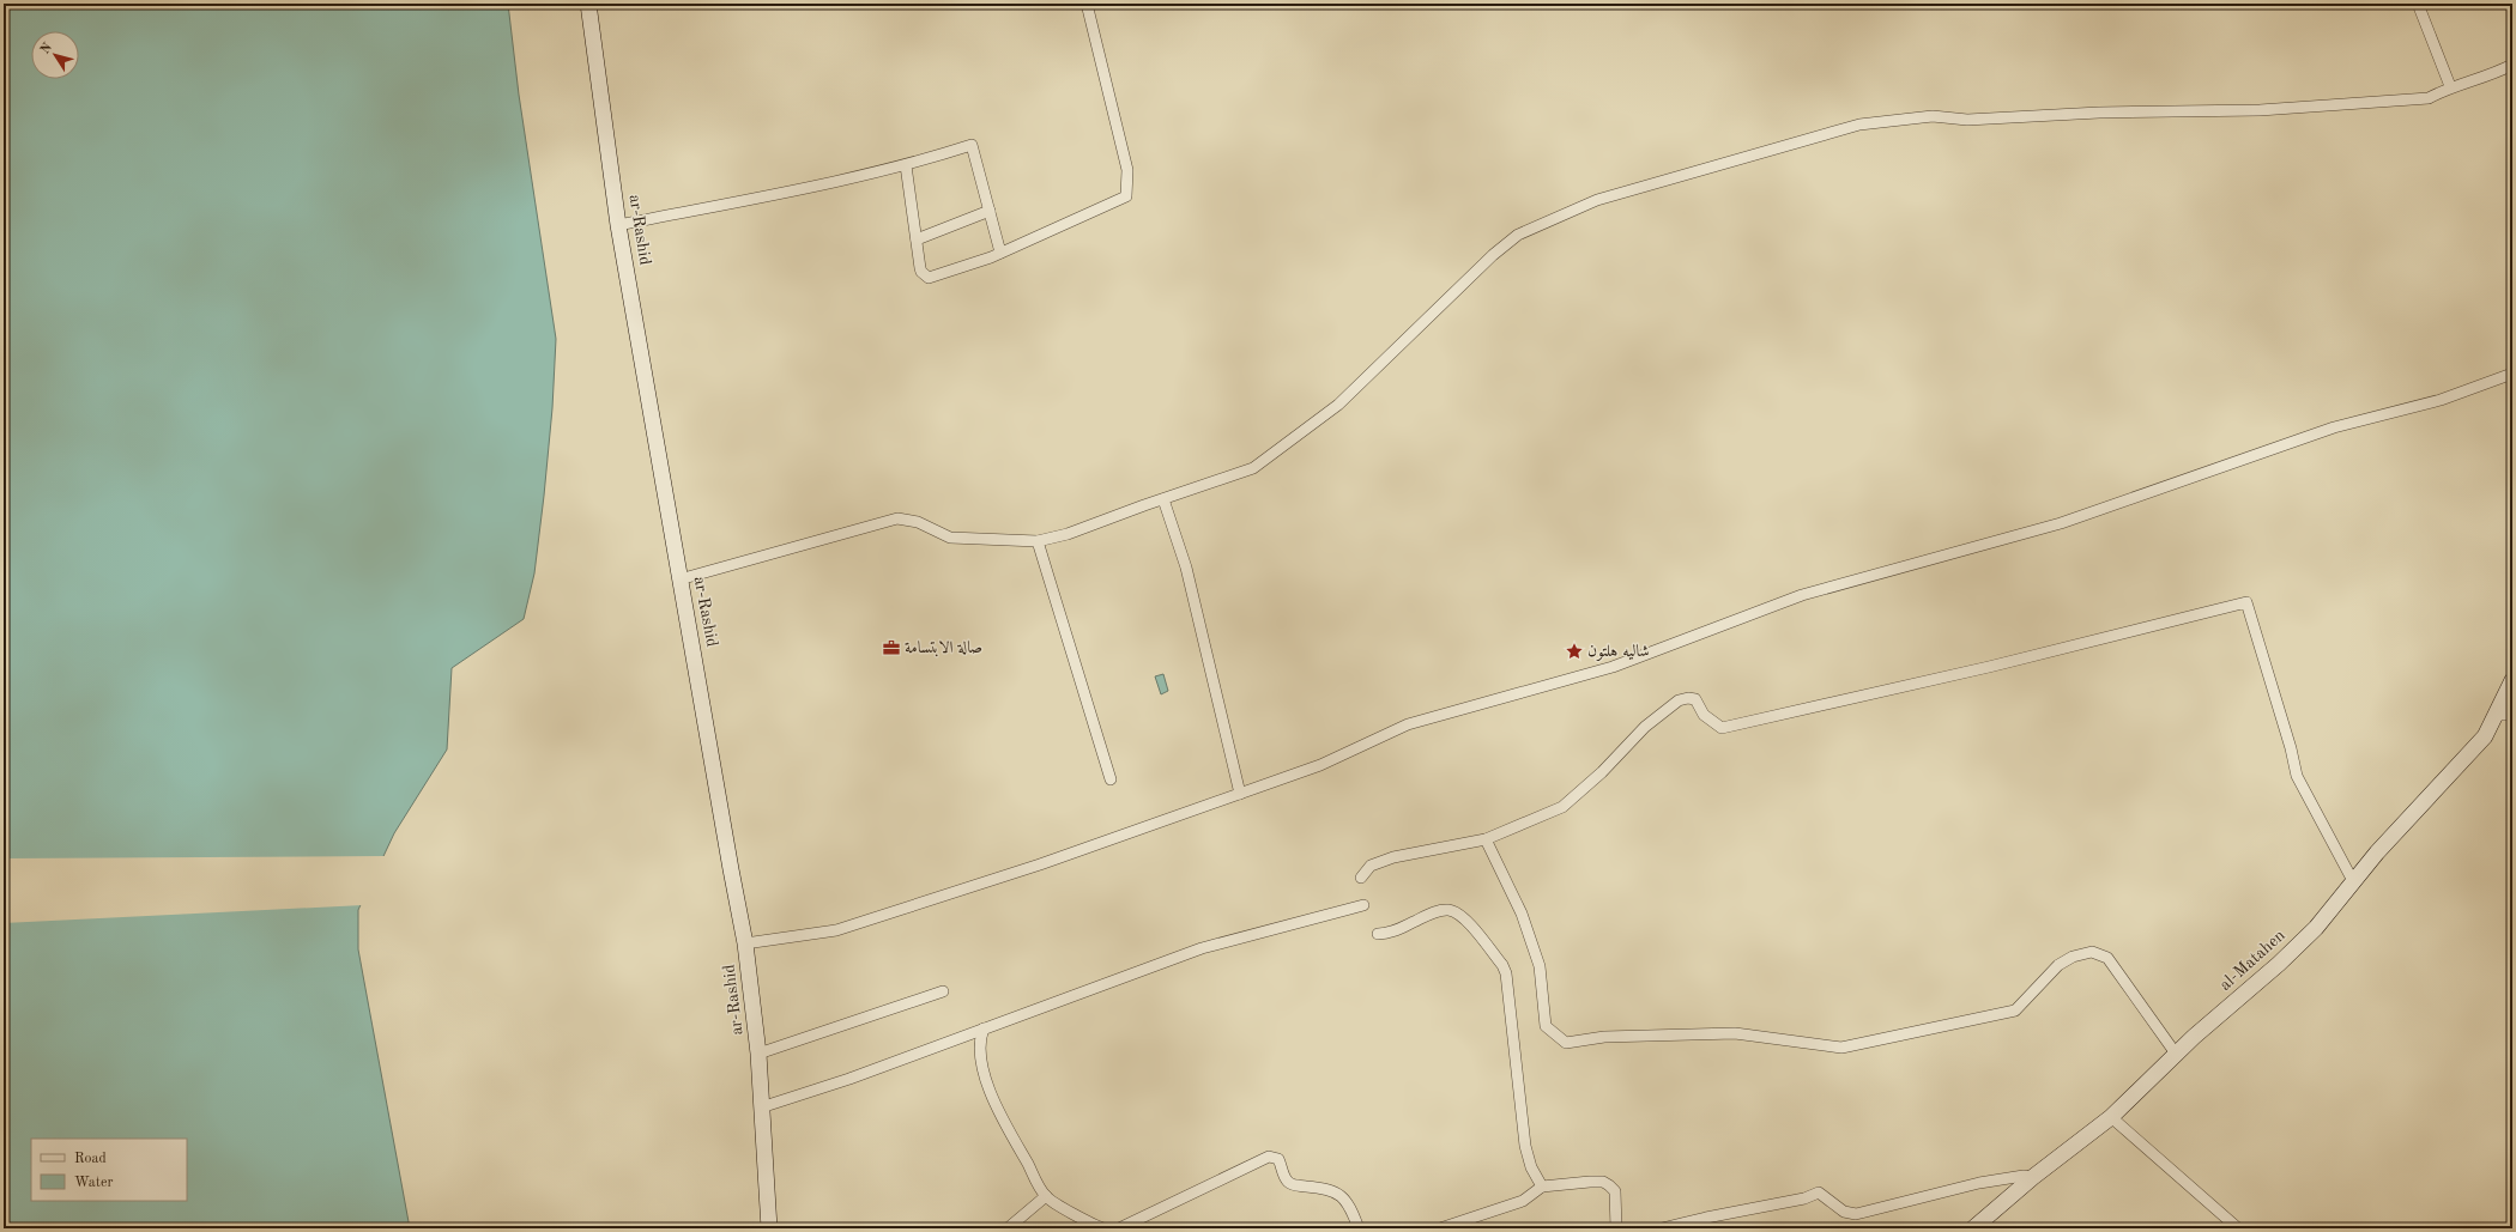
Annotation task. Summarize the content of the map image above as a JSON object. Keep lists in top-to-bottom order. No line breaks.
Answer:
{"streets":{"main road":["ar-Rashid","al-Matahen"]},"places":{"office":["صالة الابتسامة"],"place":["شاليه هلتون"]},"legend":["Road","Water"],"north":"top left"}
